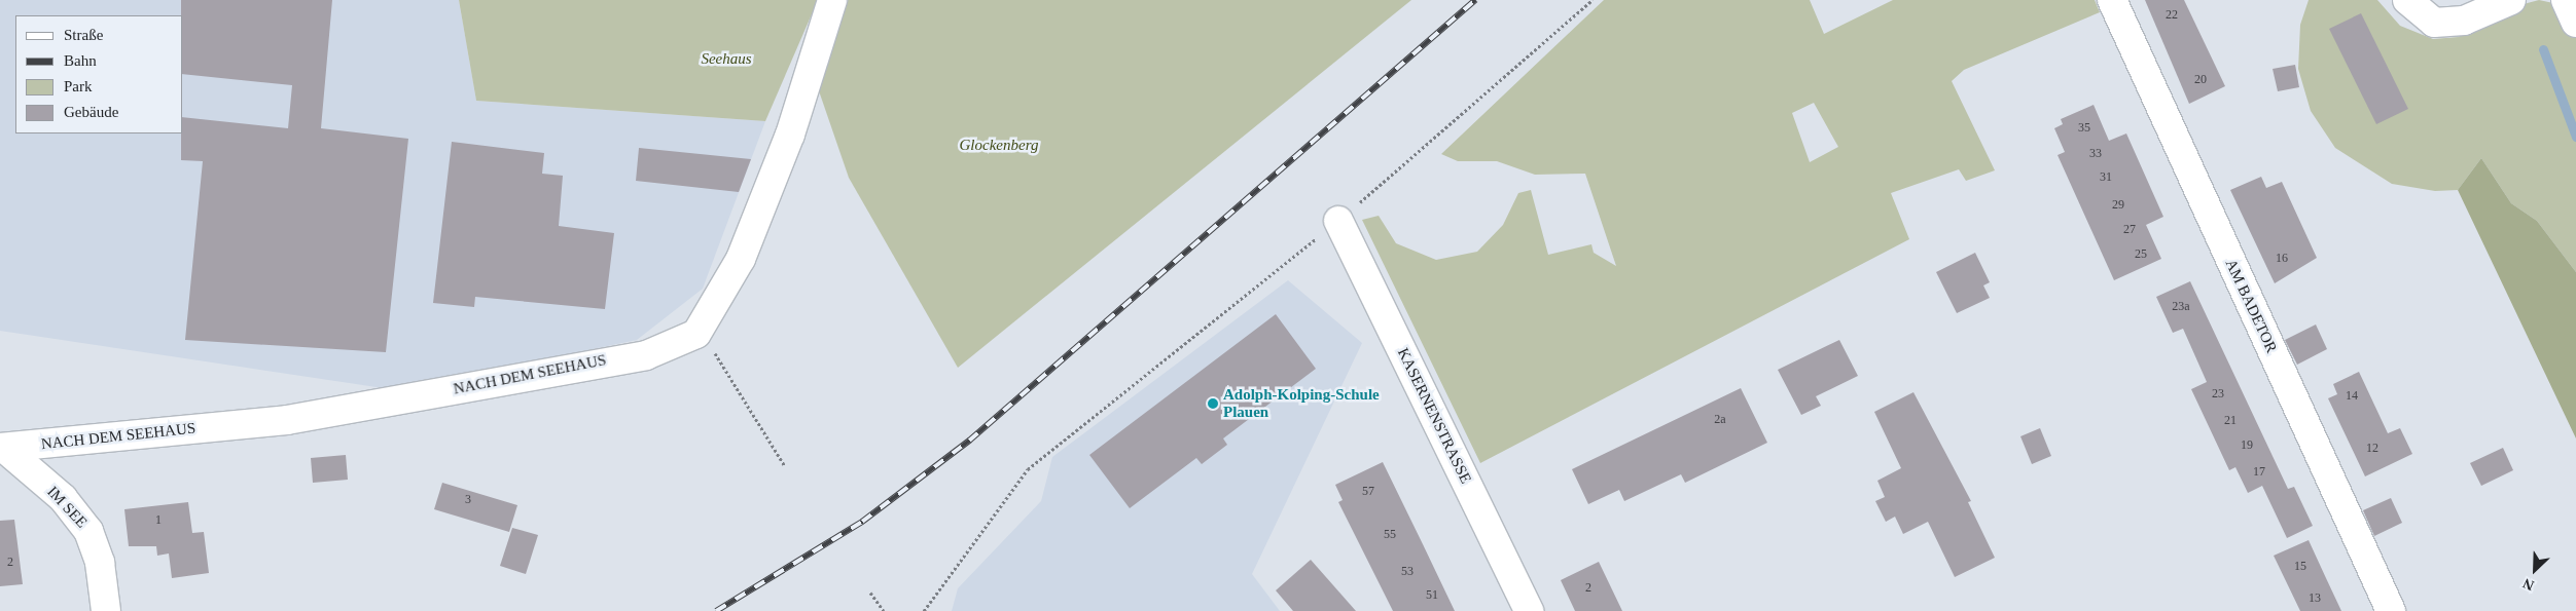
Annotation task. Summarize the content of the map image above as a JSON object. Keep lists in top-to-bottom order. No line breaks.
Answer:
{"streets":{"street":["AM BADETOR","NACH DEM SEEHAUS","KASERNENSTRASSE","IM SEE"]},"crossings":[["NACH DEM SEEHAUS","IM SEE"]],"parks":["Seehaus","Glockenberg"],"places":["Adolph-Kolping-Schule Plauen"],"house_numbers":["22","20","35","33","31","29","27","25","16","23a","23","14","2a","21","19","12","17","57","3","1","55","2","15","53","2","51","13"],"legend":["Straße","Bahn","Park","Gebäude"],"north":"bottom left"}
